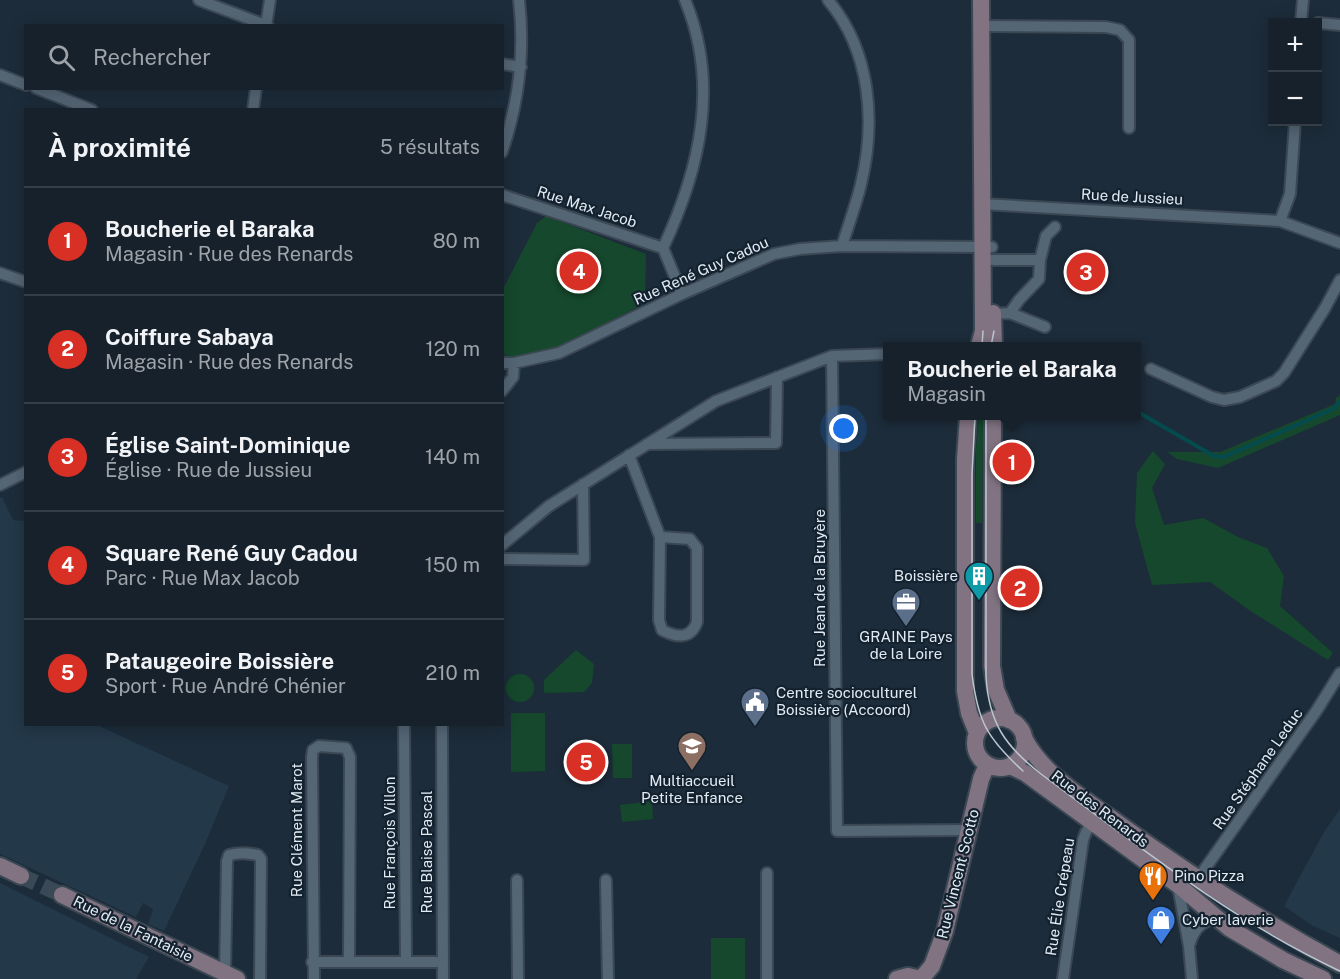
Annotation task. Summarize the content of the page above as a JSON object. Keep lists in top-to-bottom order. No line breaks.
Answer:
{"streets":{"street":["Rue de Jussieu","Rue Max Jacob","Rue René Guy Cadou","Rue Jean de la Bruyère","Rue Stéphane Leduc","Rue des Renards","Rue Clément Marot","Rue François Villon","Rue Blaise Pascal","Rue Vincent Scotto","Rue Élie Crépeau","Rue de la Fantaisie"]},"crossings":[["Rue Jean de la Bruyère","Rue Vincent Scotto"],["Rue Stéphane Leduc","Rue des Renards"],["Rue des Renards","Rue Vincent Scotto"]],"places":{"building":["Boissière"],"office":["GRAINE Pays de la Loire"],"public building":["Centre socioculturel Boissière (Accoord)"],"school or university":["Multiaccueil Petite Enfance"],"restaurant":["Pino Pizza"],"shop":["Cyber laverie"]},"page":{"map_buttons":["+","−"],"search":"Rechercher","heading":["À proximité","5 résultats"],"list":[{"mark":"1","name":"Boucherie el Baraka","note":"Magasin · Rue des Renards","value":"80 m"},{"mark":"2","name":"Coiffure Sabaya","note":"Magasin · Rue des Renards","value":"120 m"},{"mark":"3","name":"Église Saint-Dominique","note":"Église · Rue de Jussieu","value":"140 m"},{"mark":"4","name":"Square René Guy Cadou","note":"Parc · Rue Max Jacob","value":"150 m"},{"mark":"5","name":"Pataugeoire Boissière","note":"Sport · Rue André Chénier","value":"210 m"}],"pins":["4","3","1","2","5"],"popup":["Boucherie el Baraka","Magasin"]}}
